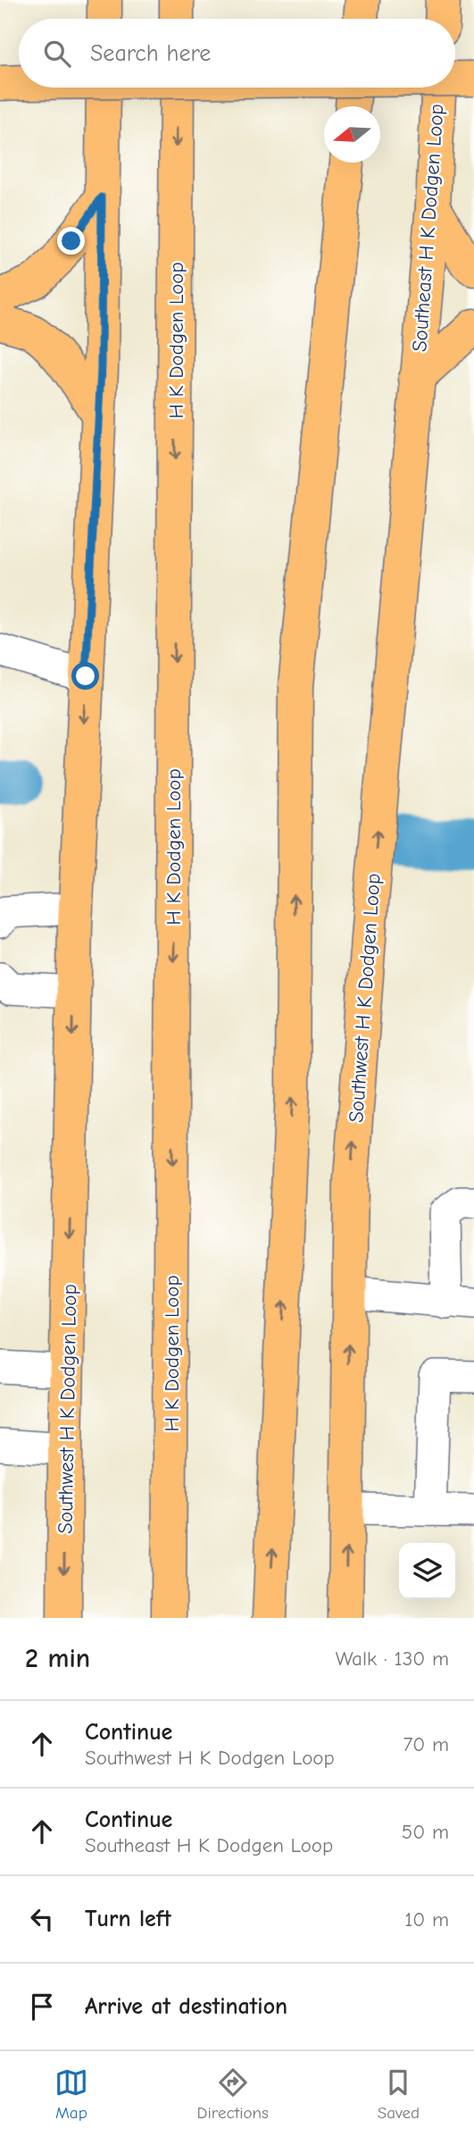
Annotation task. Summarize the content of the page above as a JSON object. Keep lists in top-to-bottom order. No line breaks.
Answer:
{"streets":{"main road":["Southeast H K Dodgen Loop","H K Dodgen Loop","Southwest H K Dodgen Loop"]},"crossings":[["Southeast H K Dodgen Loop","Southwest H K Dodgen Loop"]],"north":"left","page":{"search":"Search here","heading":["2 min","Walk · 130 m"],"list":[["Continue","Southwest H K Dodgen Loop","70 m"],["Continue","Southeast H K Dodgen Loop","50 m"],["Turn left","10 m"],"Arrive at destination"],"nav":["Map","Directions","Saved"]}}
